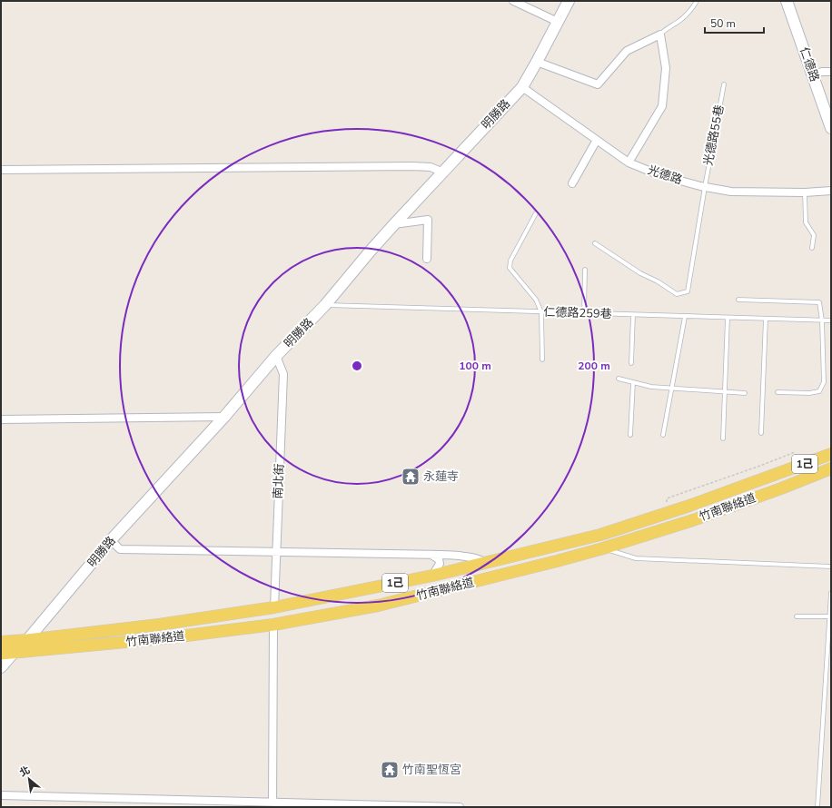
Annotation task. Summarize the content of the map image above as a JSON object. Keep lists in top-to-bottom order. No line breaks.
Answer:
{"streets":{"main road":["1己","竹南聯絡道"],"street":["仁德路","明勝路","光德路","南北街"],"lane":["光德路55巷","仁德路259巷"]},"crossings":[["明勝路","光德路"],["明勝路","仁德路259巷"],["明勝路","南北街"],["明勝路","竹南聯絡道"],["光德路55巷","光德路"],["南北街","竹南聯絡道"]],"places":{"temple":["永蓮寺","竹南聖恆宮"]},"scale_bar":"50 m","north":"top left","rings":["100 m","200 m"]}
